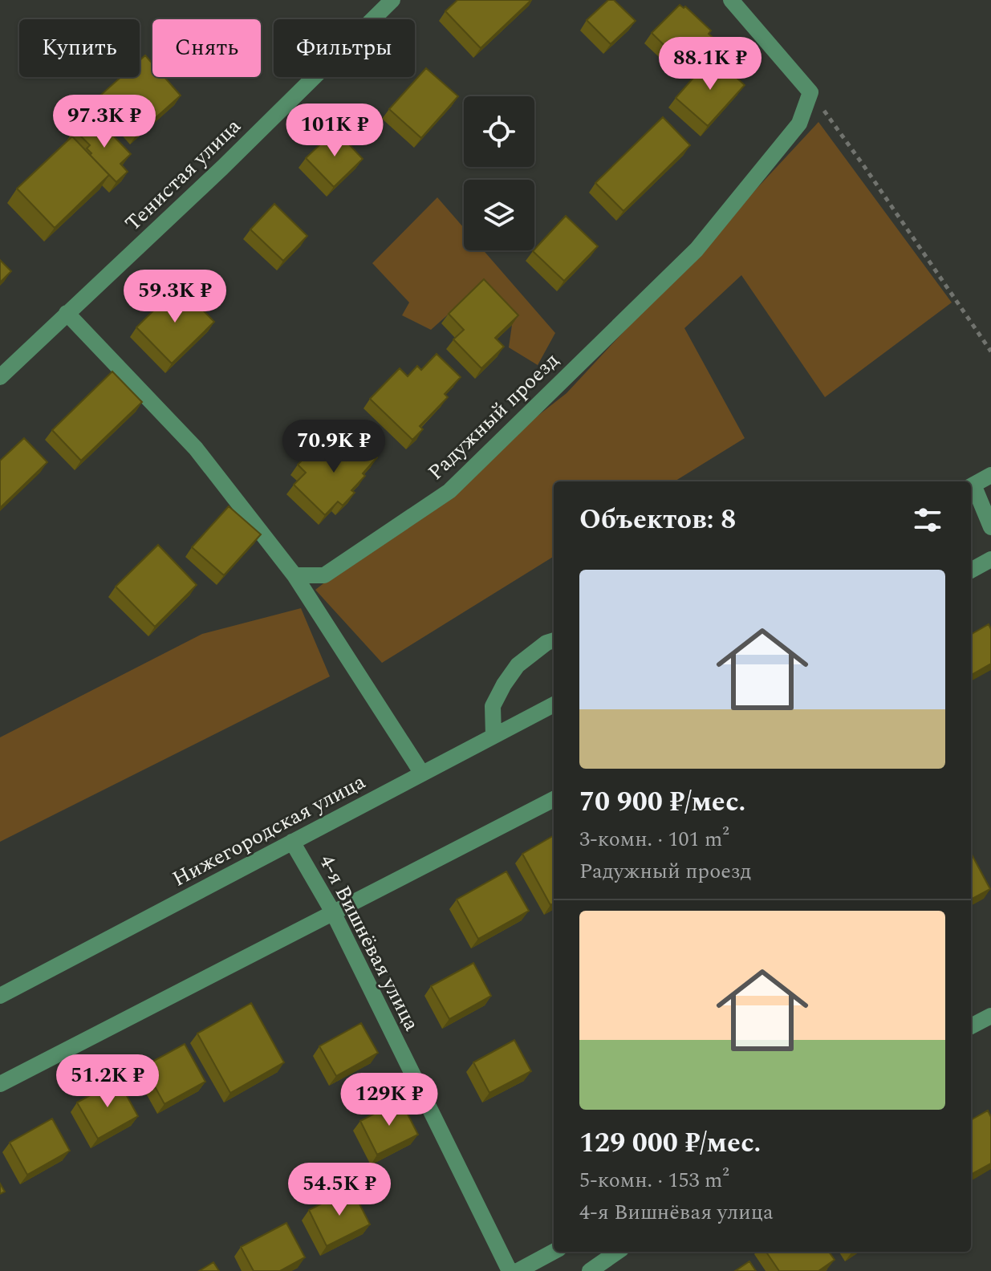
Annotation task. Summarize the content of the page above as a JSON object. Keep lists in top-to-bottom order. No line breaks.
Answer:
{"streets":{"street":["Тенистая улица","Радужный проезд","Нижегородская улица","4-я Вишнёвая улица"]},"crossings":[["Нижегородская улица","4-я Вишнёвая улица"]],"page":{"chip":["Купить","Снять","Фильтры"],"price":["88.1K ₽","97.3K ₽","101K ₽","59.3K ₽","70.9K ₽","51.2K ₽","129K ₽","54.5K ₽"],"heading":"Объектов: 8","list":[{"name":"70 900 ₽/мес.","note":"3-комн. · 101 m² · Радужный проезд"},{"name":"129 000 ₽/мес.","note":"5-комн. · 153 m² · 4-я Вишнёвая улица"}]}}
